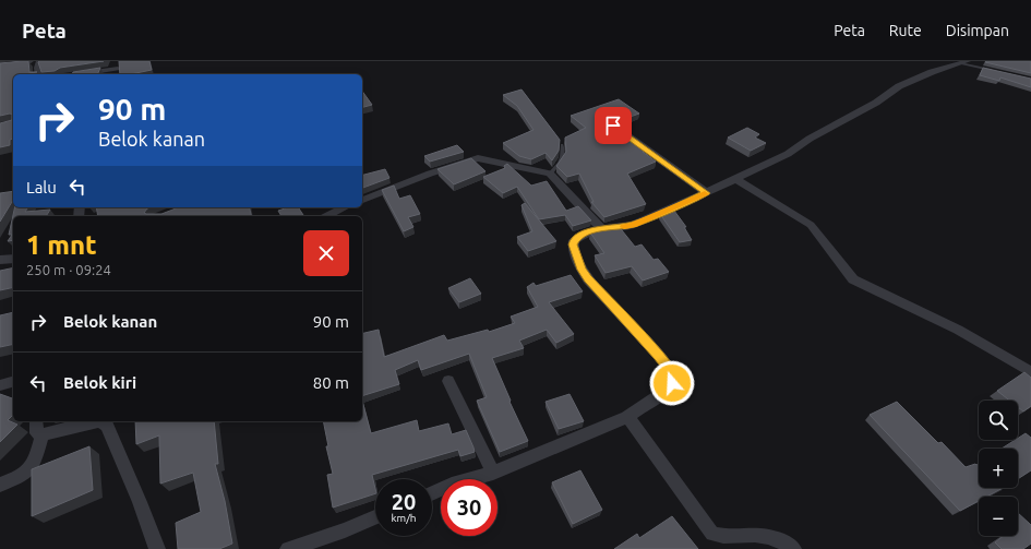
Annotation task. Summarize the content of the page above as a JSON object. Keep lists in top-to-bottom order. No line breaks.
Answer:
{"page":{"header":"Peta","nav":["Peta","Rute","Disimpan"],"turn":["90 m","Belok kanan"],"then":"Lalu","heading":["1 mnt","250 m · 09:24"],"list":[{"name":"Belok kanan","value":"90 m"},{"name":"Belok kiri","value":"80 m"}],"map_buttons":["+","−"],"speed":"20 km/h","limit":"30"}}
